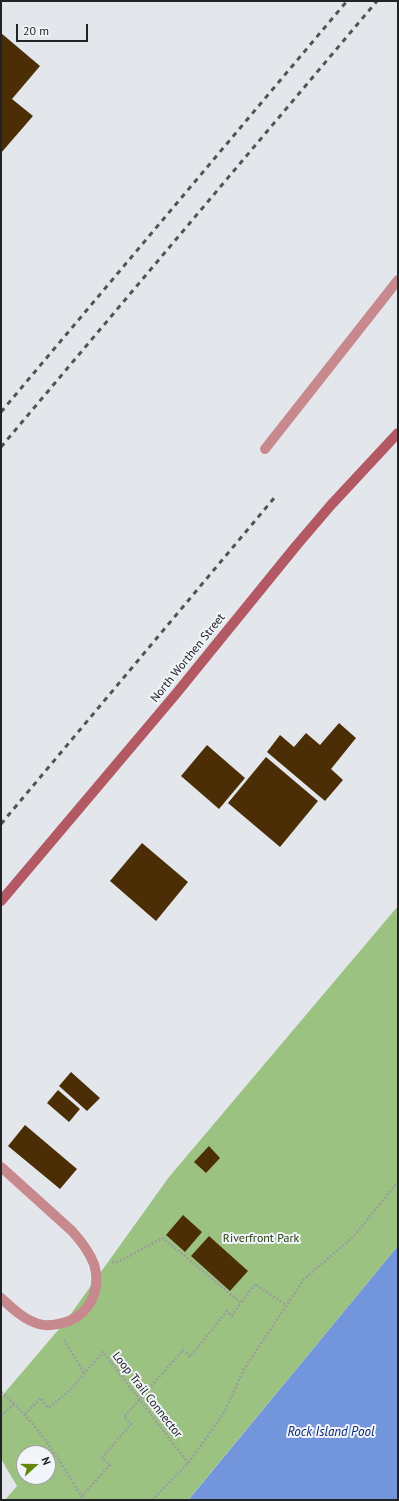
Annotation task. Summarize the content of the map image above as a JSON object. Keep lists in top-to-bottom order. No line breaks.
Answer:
{"streets":{"main road":["North Worthen Street"],"path":["Loop Trail Connector"]},"water":["Rock Island Pool"],"parks":["Riverfront Park"],"scale_bar":"20 m","north":"right"}
